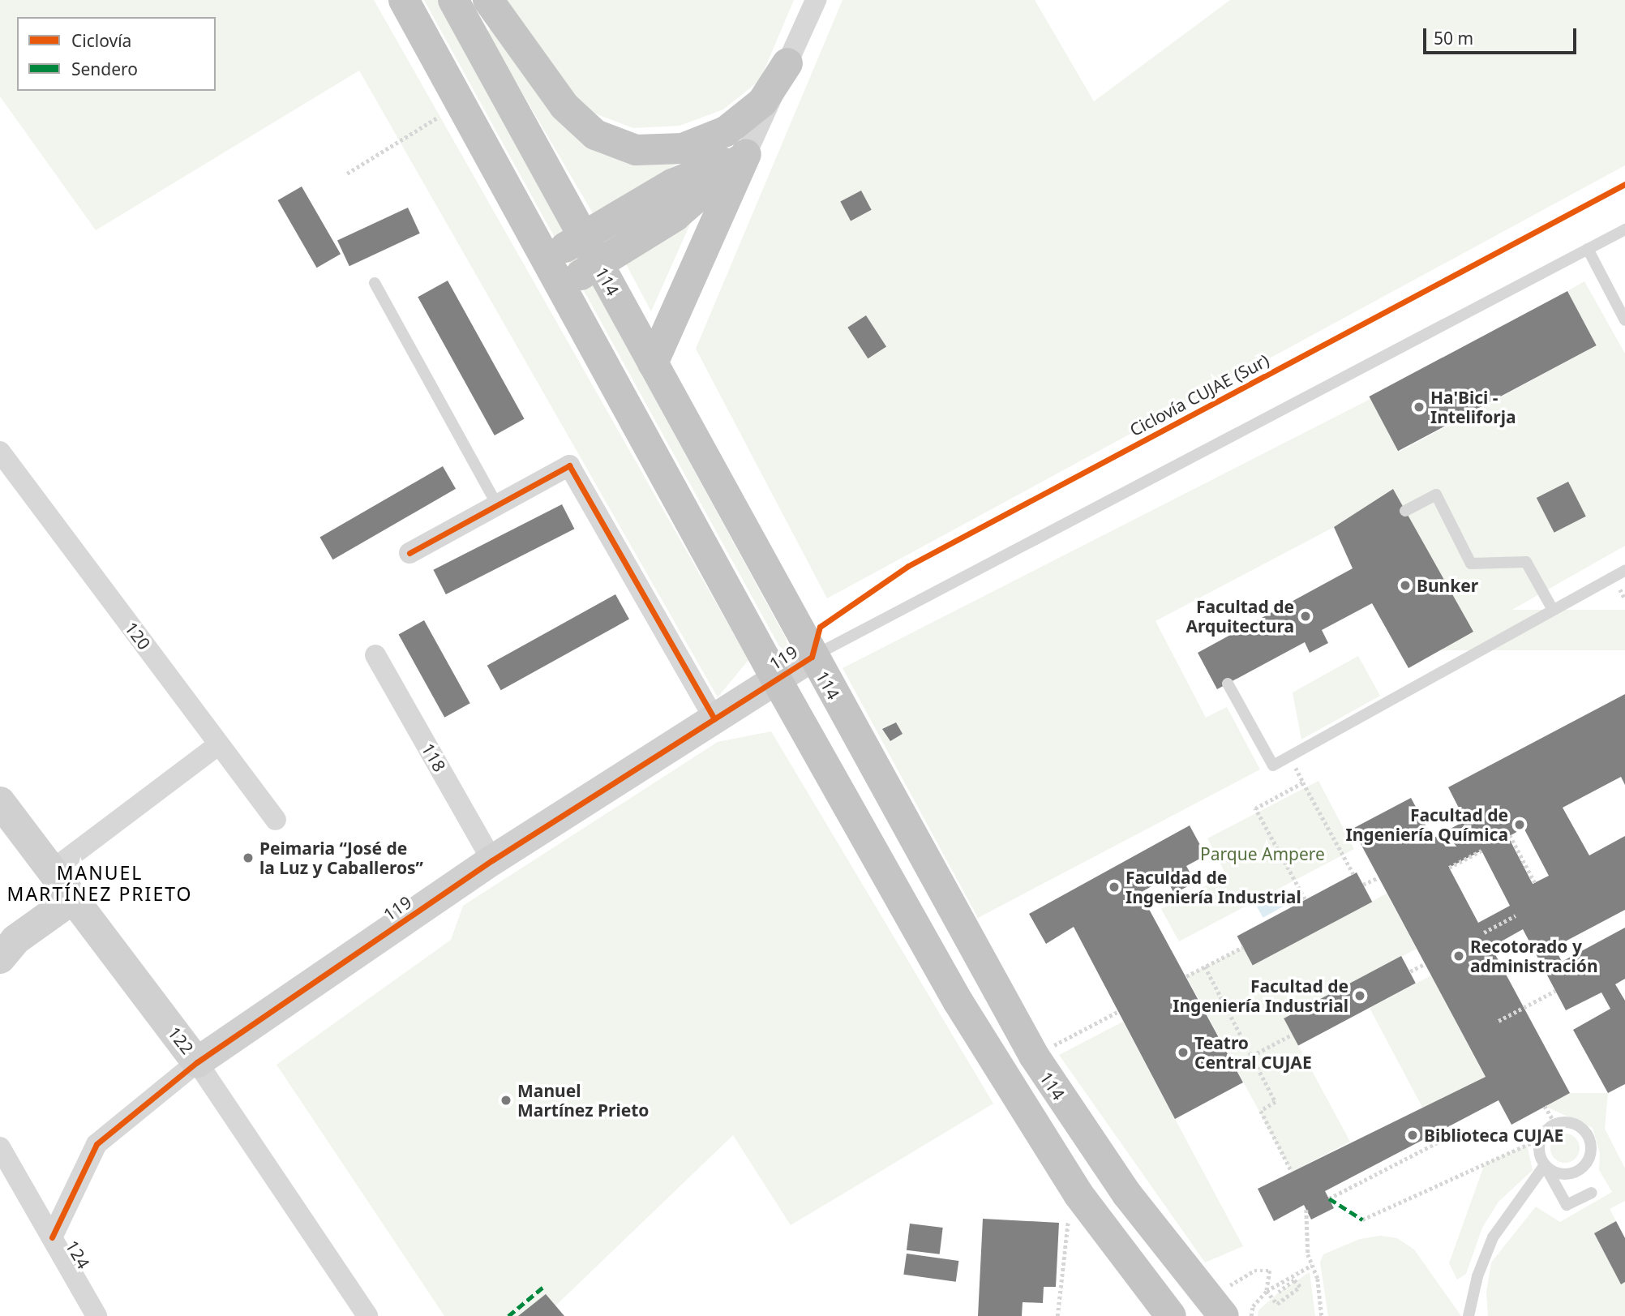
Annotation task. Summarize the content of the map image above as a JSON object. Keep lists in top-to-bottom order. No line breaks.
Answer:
{"streets":{"highway":["114"],"street":["120","119","118","122","124"],"cycle path":["Ciclovía CUJAE (Sur)"]},"crossings":[["114","119"],["119","118"],["119","122"],["119","124"]],"districts":["MANUEL MARTÍNEZ PRIETO"],"parks":["Parque Ampere"],"places":["Ha'Bici - Inteliforja","Bunker","Facultad de Arquitectura","Facultad de Ingeniería Química","Peimaria “José de la Luz y Caballeros”","Faculdad de Ingeniería Industrial","Recotorado y administración","Facultad de Ingeniería Industrial","Teatro Central CUJAE","Manuel Martínez Prieto","Biblioteca CUJAE"],"legend":["Ciclovía","Sendero"],"scale_bar":"50 m"}
